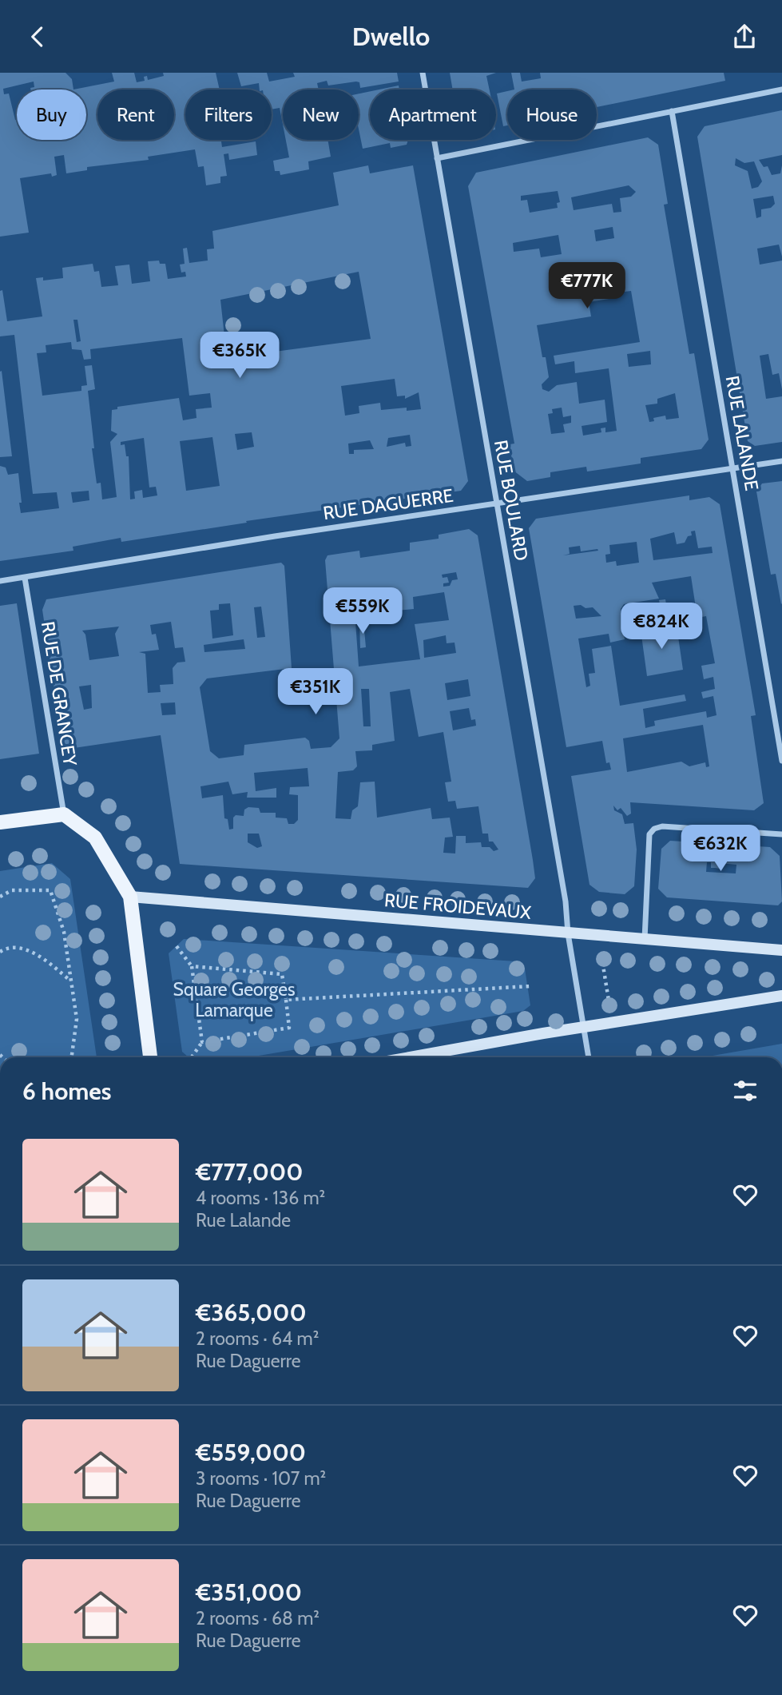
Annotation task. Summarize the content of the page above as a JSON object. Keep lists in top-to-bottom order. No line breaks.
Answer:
{"streets":{"main road":["RUE FROIDEVAUX"],"street":["RUE LALANDE","RUE BOULARD","RUE DAGUERRE","RUE DE GRANCEY"]},"crossings":[["RUE LALANDE","RUE DAGUERRE"],["RUE BOULARD","RUE DAGUERRE"],["RUE BOULARD","RUE FROIDEVAUX"],["RUE DAGUERRE","RUE DE GRANCEY"]],"parks":["Square Georges Lamarque"],"page":{"header":"Dwello","chip":["Buy","Rent","Filters","New","Apartment","House"],"price":["€777K","€365K","€559K","€824K","€351K","€632K"],"heading":"6 homes","list":[{"name":"€777,000","note":"4 rooms · 136 m² · Rue Lalande"},{"name":"€365,000","note":"2 rooms · 64 m² · Rue Daguerre"},{"name":"€559,000","note":"3 rooms · 107 m² · Rue Daguerre"},{"name":"€351,000","note":"2 rooms · 68 m² · Rue Daguerre"}]}}
